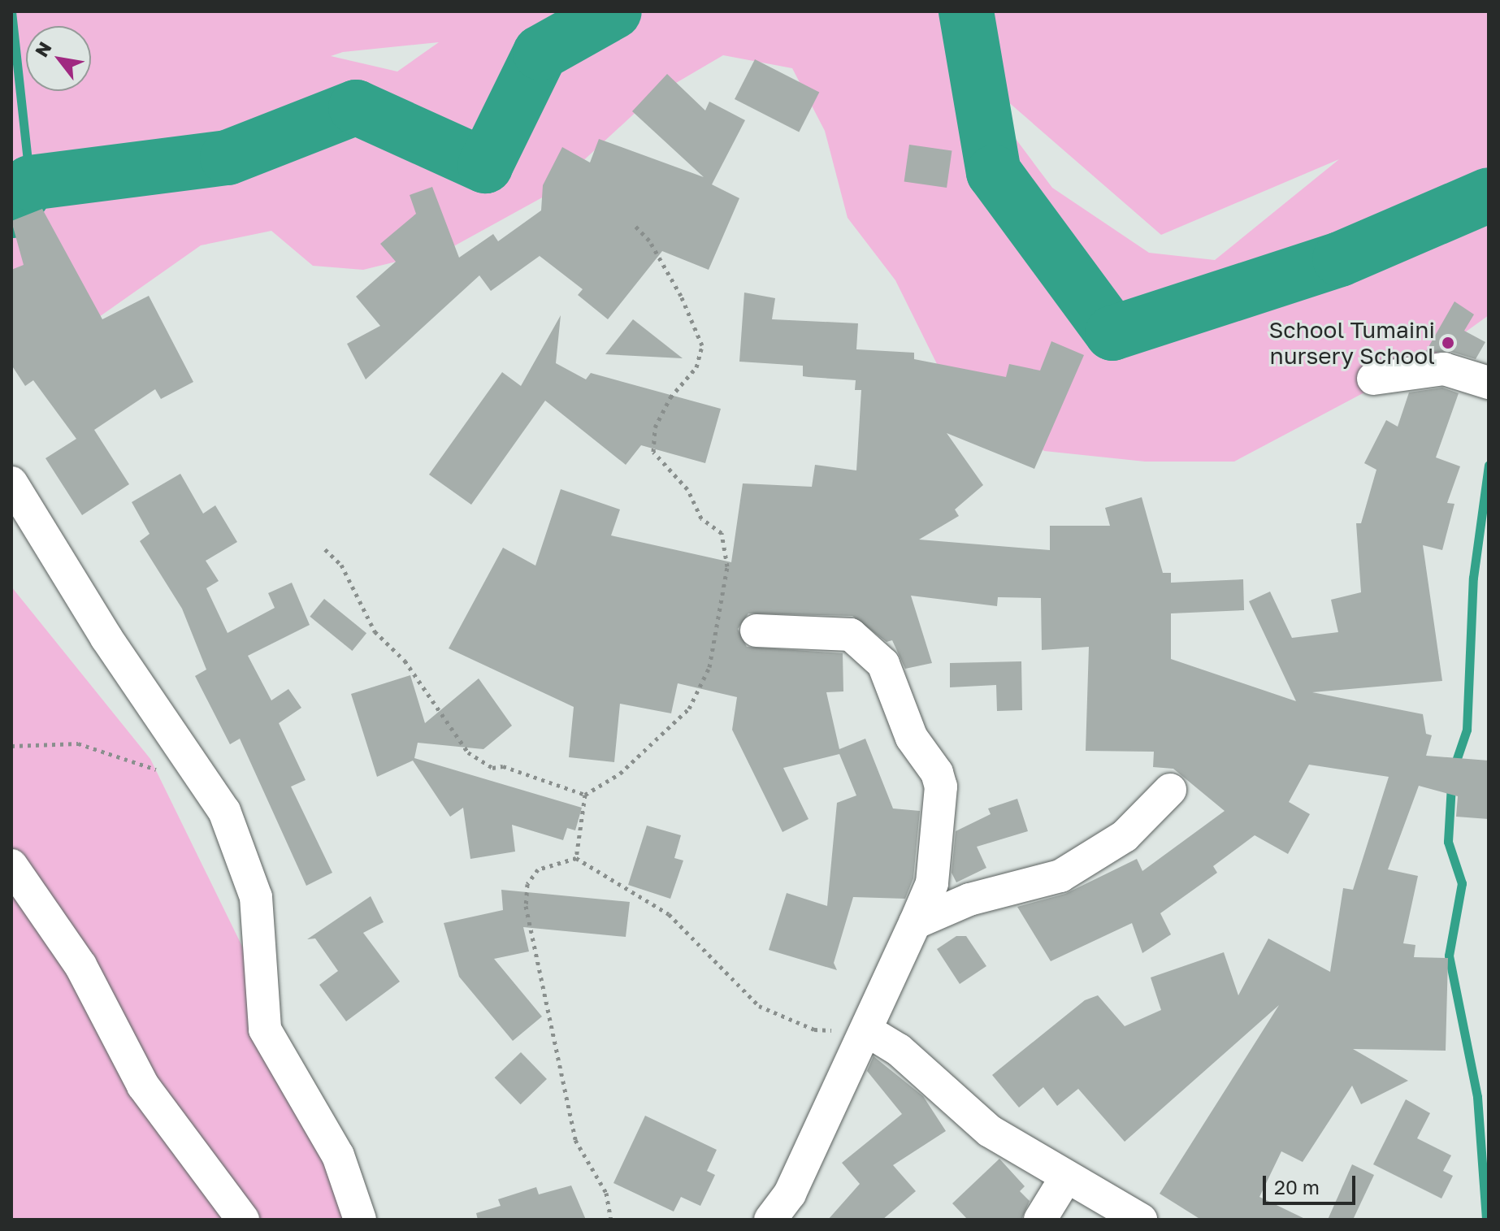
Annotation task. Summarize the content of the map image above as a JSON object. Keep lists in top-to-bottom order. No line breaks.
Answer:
{"places":["School Tumaini nursery School"],"scale_bar":"20 m","north":"top left"}
